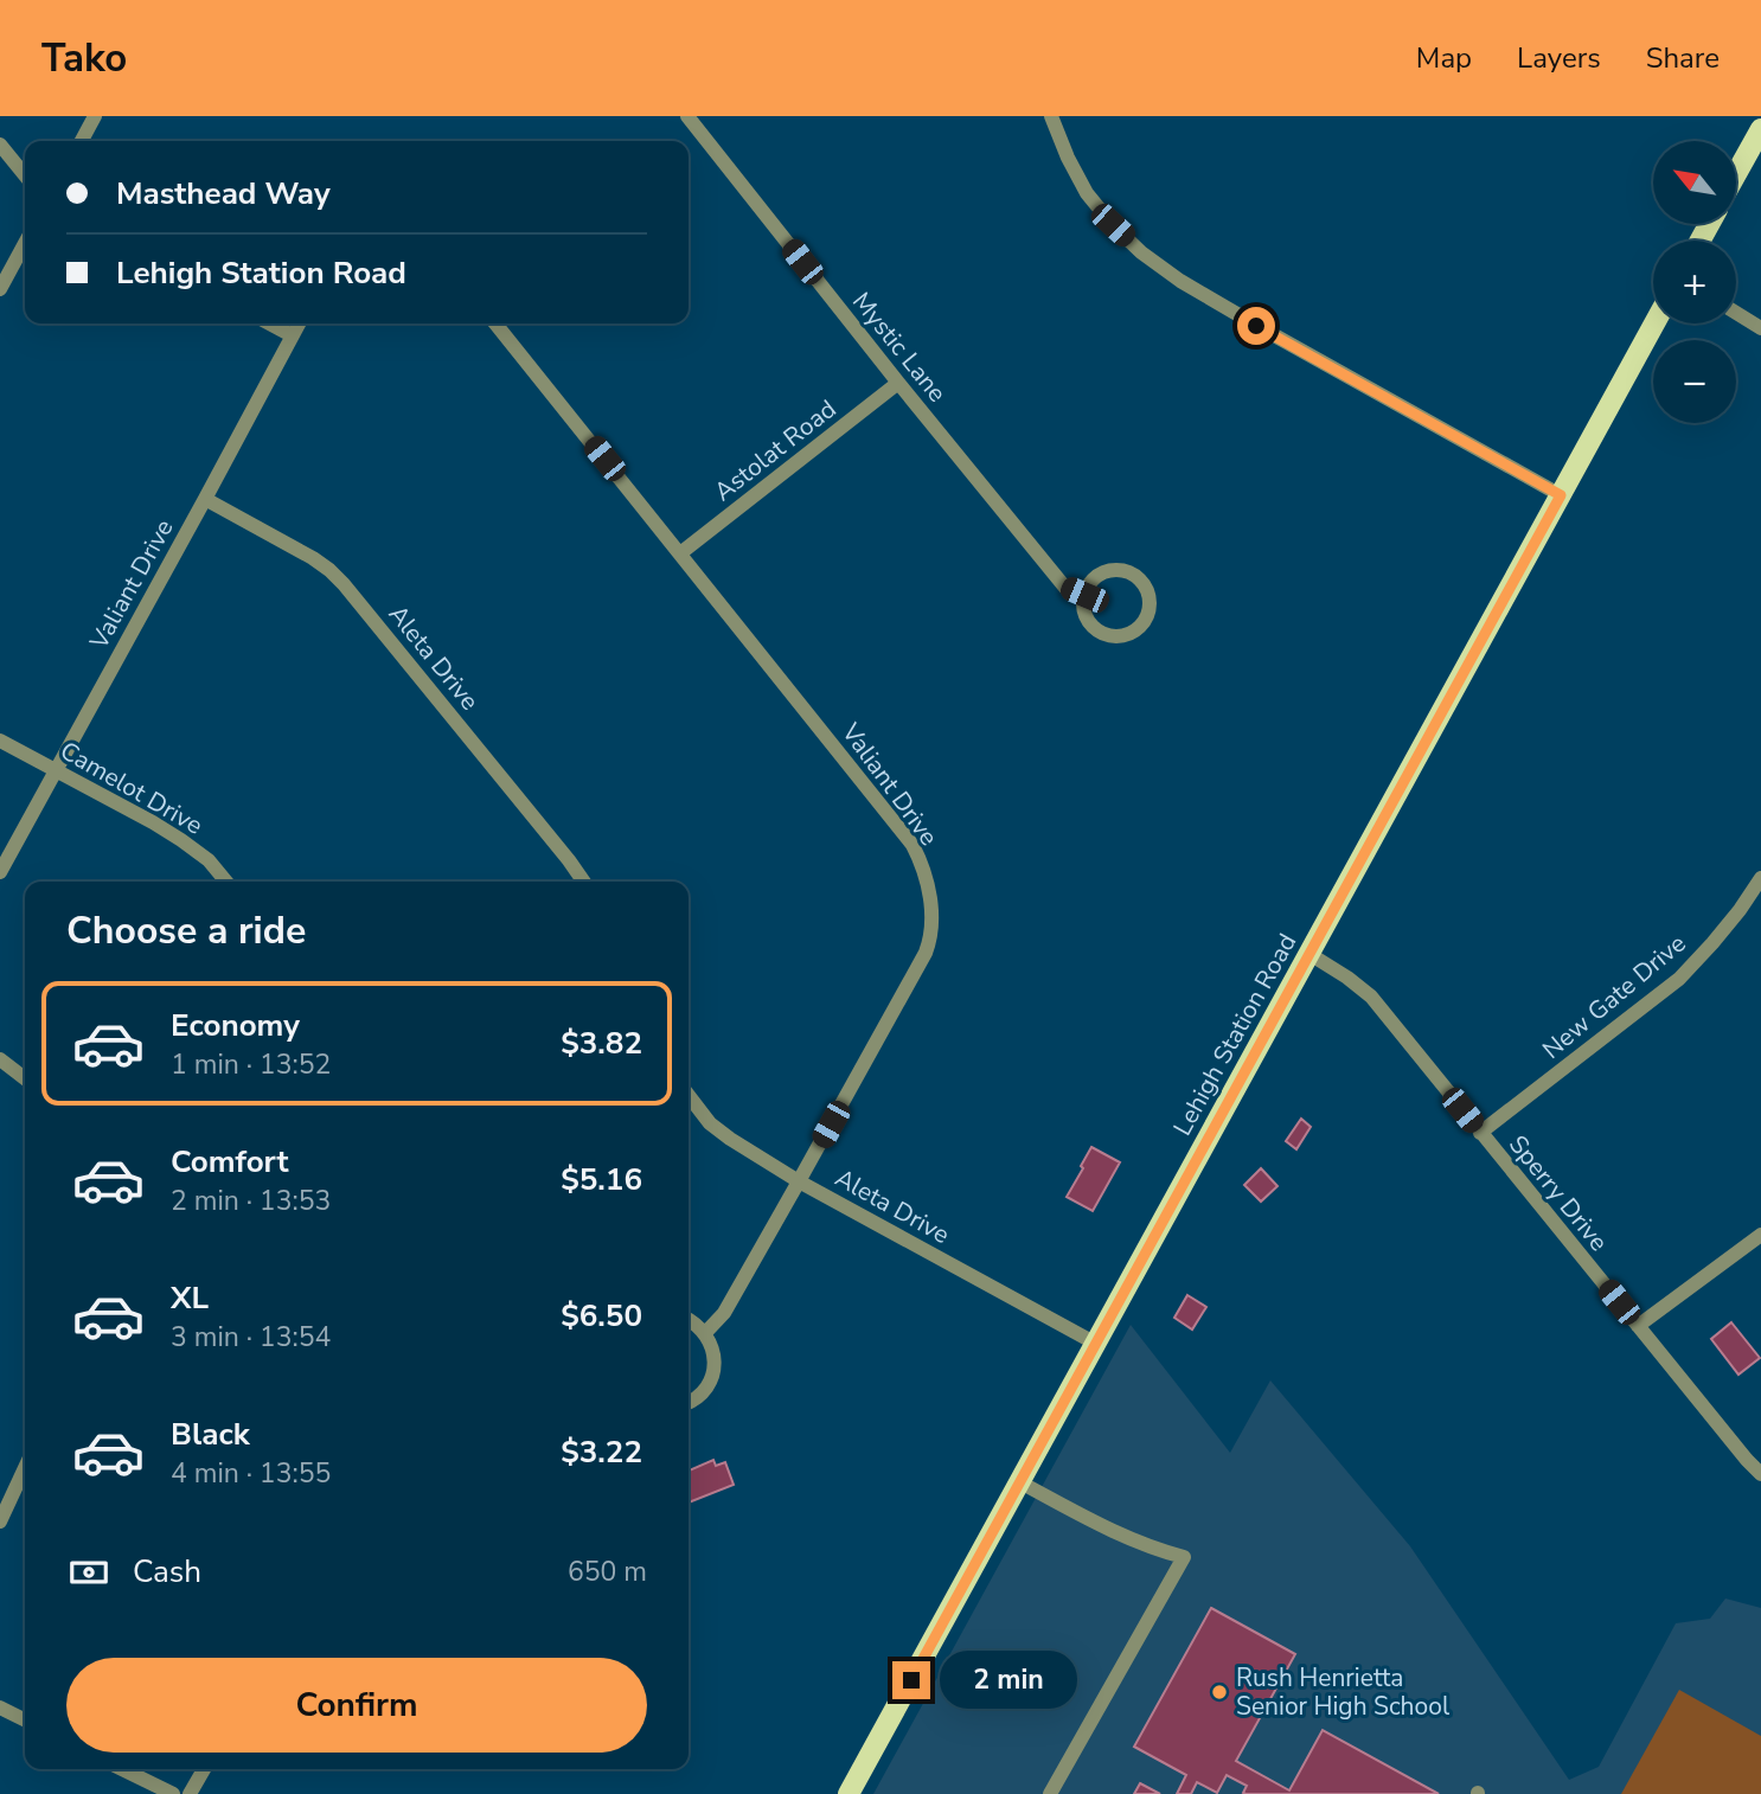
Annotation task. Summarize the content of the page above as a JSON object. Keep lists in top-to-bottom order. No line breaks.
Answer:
{"streets":{"main road":["Lehigh Station Road"],"street":["Mystic Lane","Astolat Road","Valiant Drive","Aleta Drive","Camelot Drive","New Gate Drive","Sperry Drive"]},"crossings":[["Mystic Lane","Astolat Road"],["Astolat Road","Valiant Drive"],["Valiant Drive","Aleta Drive"],["Valiant Drive","Camelot Drive"],["Aleta Drive","Lehigh Station Road"],["New Gate Drive","Sperry Drive"],["Lehigh Station Road","Sperry Drive"]],"places":["Rush Henrietta Senior High School"],"north":"top left","page":{"header":"Tako","nav":["Map","Layers","Share"],"map_buttons":["+","−"],"banner":["Masthead Way","Lehigh Station Road"],"heading":"Choose a ride","list":[{"name":"Economy","note":"1 min · 13:52","value":"$3.82"},{"name":"Comfort","note":"2 min · 13:53","value":"$5.16"},{"name":"XL","note":"3 min · 13:54","value":"$6.50"},{"name":"Black","note":"4 min · 13:55","value":"$3.22"}],"pay":["Cash","650 m"],"buttons":"Confirm","bubble":"2 min"}}
